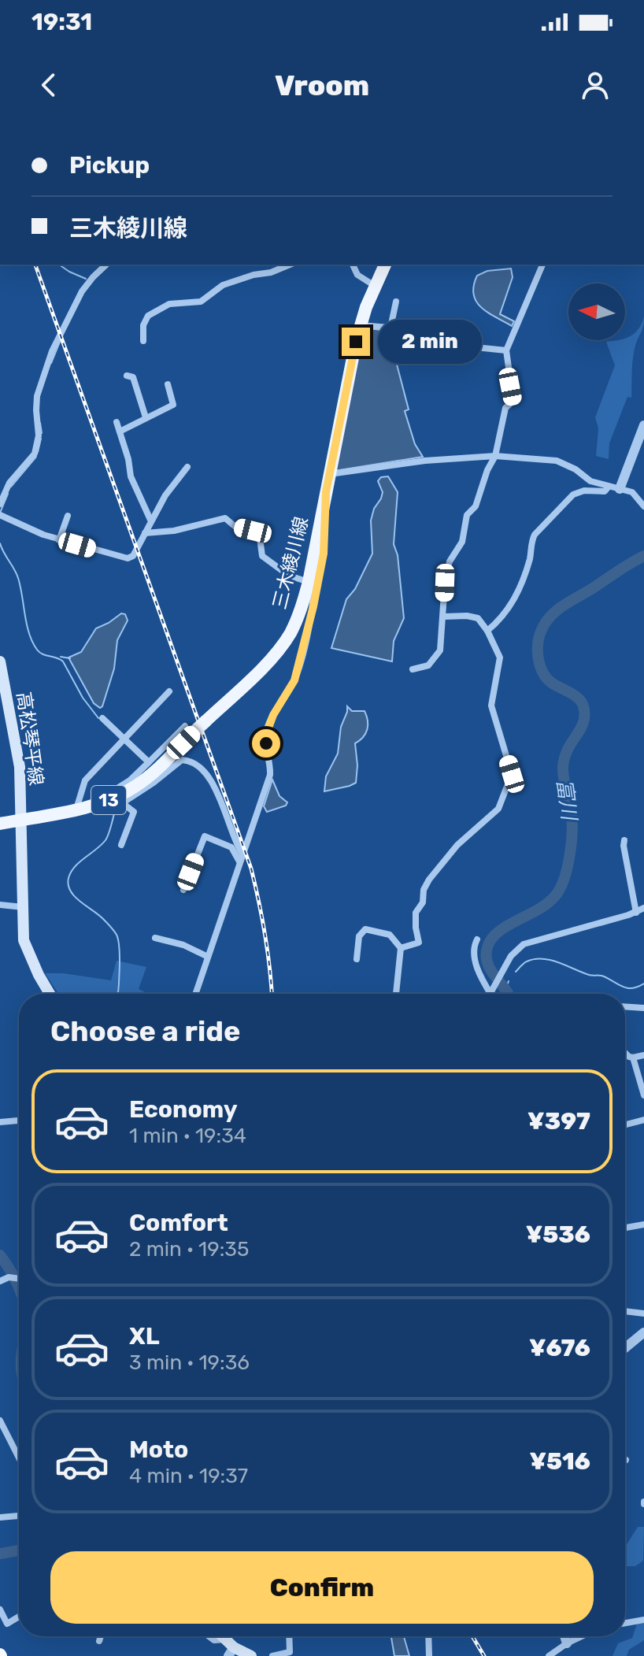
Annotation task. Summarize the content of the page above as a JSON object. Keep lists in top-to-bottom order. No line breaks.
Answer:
{"streets":{"main road":["三木綾川線","高松琴平線","13"]},"crossings":[["三木綾川線","高松琴平線"]],"water":["富川"],"north":"left","page":{"status":"19:31","header":"Vroom","banner":["Pickup","三木綾川線"],"bubble":"2 min","heading":"Choose a ride","list":[{"name":"Economy","note":"1 min · 19:34","value":"¥397"},{"name":"Comfort","note":"2 min · 19:35","value":"¥536"},{"name":"XL","note":"3 min · 19:36","value":"¥676"},{"name":"Moto","note":"4 min · 19:37","value":"¥516"}],"buttons":"Confirm"}}
